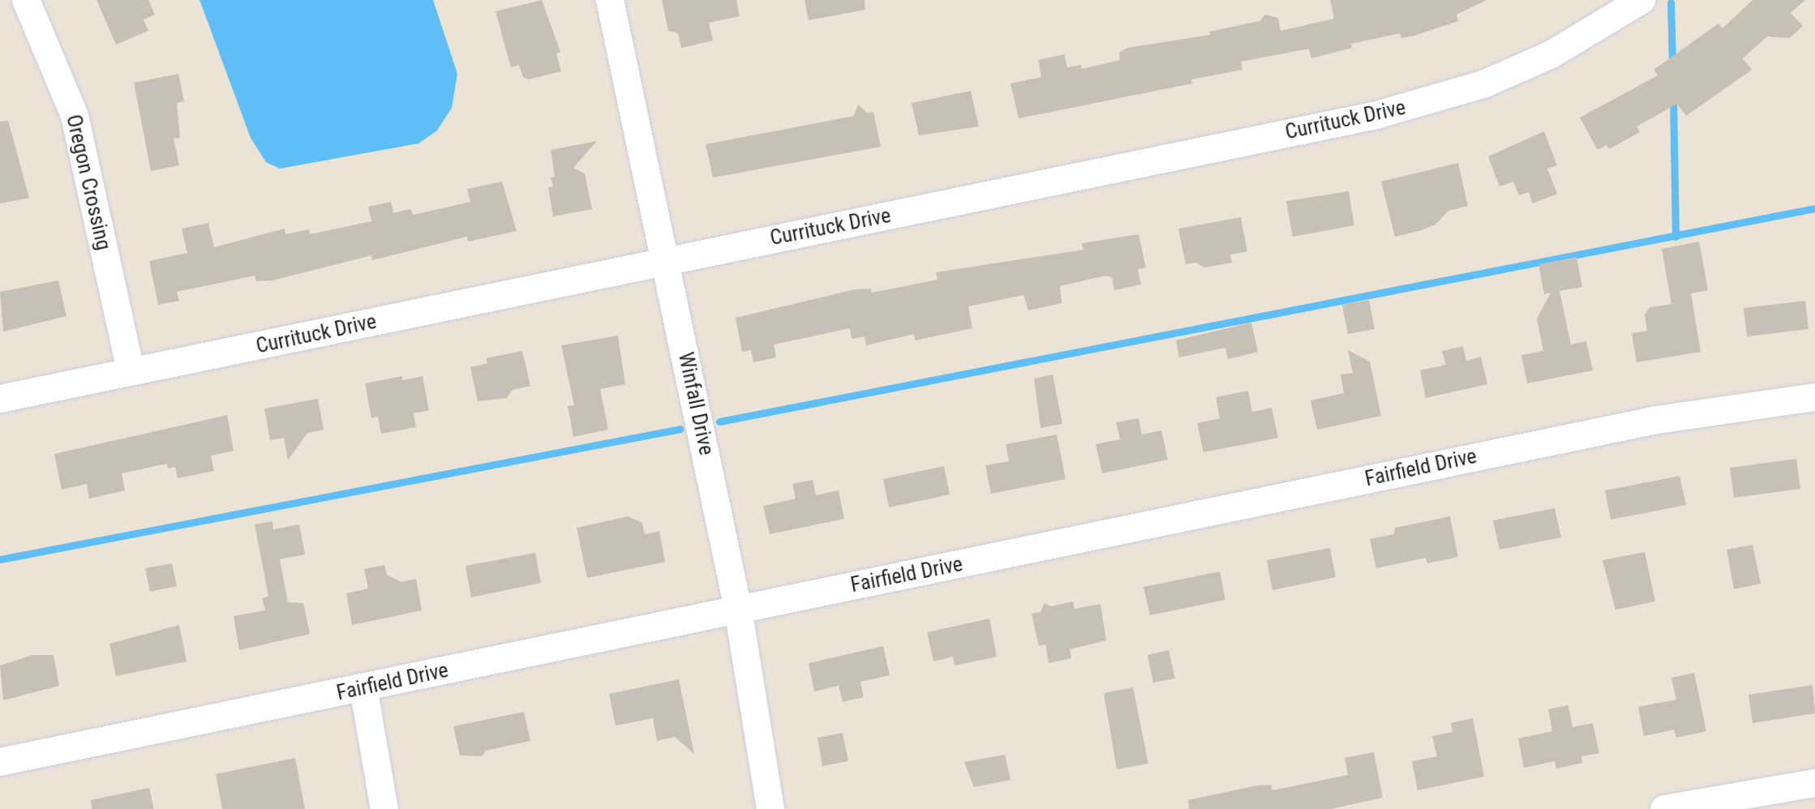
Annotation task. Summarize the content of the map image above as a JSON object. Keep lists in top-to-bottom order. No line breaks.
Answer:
{"streets":{"street":["Currituck Drive","Oregon Crossing","Winfall Drive","Fairfield Drive"]},"crossings":[["Currituck Drive","Oregon Crossing"],["Currituck Drive","Winfall Drive"],["Winfall Drive","Fairfield Drive"]]}
